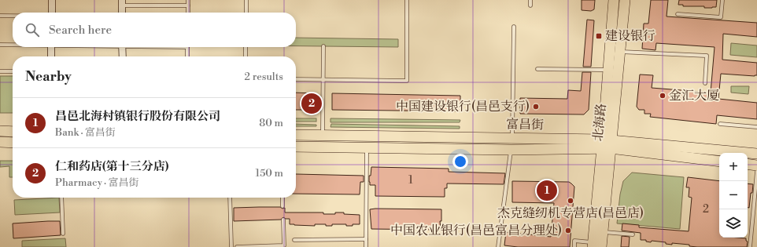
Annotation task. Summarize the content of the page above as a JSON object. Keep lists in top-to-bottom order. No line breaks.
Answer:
{"streets":{"main road":["北海路","富昌街"]},"crossings":[["北海路","富昌街"]],"places":{"transit":["建设银行"],"other":["金汇大厦","中国建设银行(昌邑支行)","杰克缝纫机专营店(昌邑店)","中国农业银行(昌邑富昌分理处)"]},"house_numbers":["1","2"],"page":{"search":"Search here","heading":["Nearby","2 results"],"pins":["2","1"],"list":[{"mark":"1","name":"昌邑北海村镇银行股份有限公司","note":"Bank · 富昌街","value":"80 m"},{"mark":"2","name":"仁和药店(第十三分店)","note":"Pharmacy · 富昌街","value":"150 m"}],"map_buttons":["+","−"]}}
